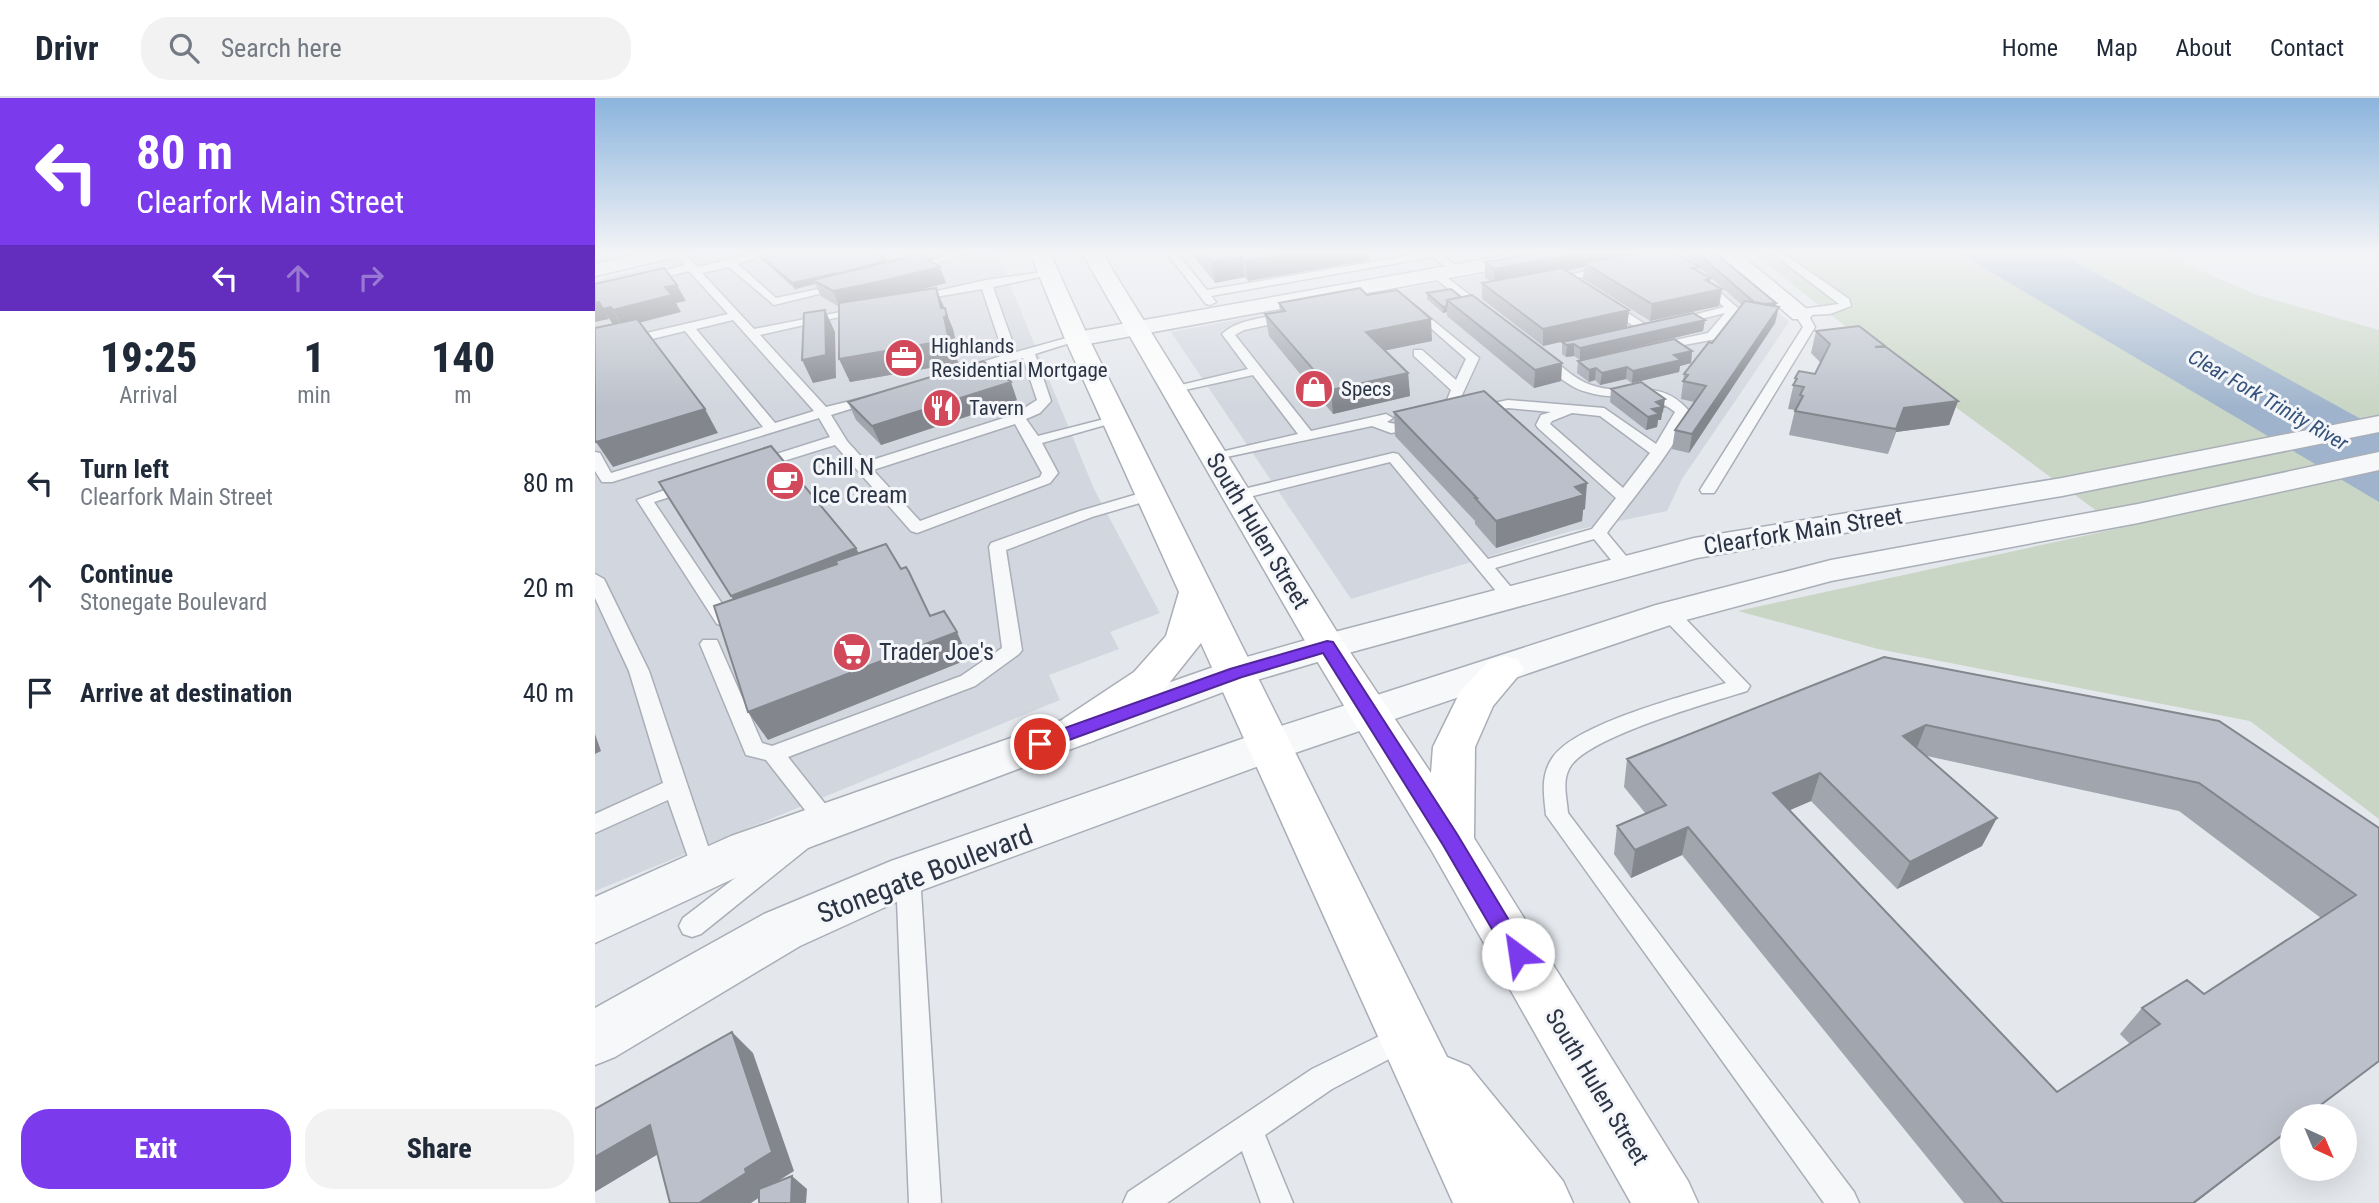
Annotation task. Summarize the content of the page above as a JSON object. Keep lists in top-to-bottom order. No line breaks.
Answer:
{"streets":{"main road":["South Hulen Street"],"street":["Clearfork Main Street","Stonegate Boulevard"]},"crossings":[["South Hulen Street","Clearfork Main Street"],["Clearfork Main Street","Stonegate Boulevard"]],"water":["Clear Fork Trinity River"],"places":{"office":["Highlands Residential Mortgage"],"shop":["Specs"],"restaurant":["Tavern"],"cafe":["Chill N Ice Cream"],"supermarket":["Trader Joe's"]},"north":"bottom right","page":{"header":"Drivr","search":"Search here","nav":["Home","Map","About","Contact"],"turn":["80 m","Clearfork Main Street"],"eta":["19:25","Arrival","1","min","140","m"],"list":[{"name":"Turn left","note":"Clearfork Main Street","value":"80 m"},{"name":"Continue","note":"Stonegate Boulevard","value":"20 m"},{"name":"Arrive at destination","value":"40 m"}],"buttons":["Exit","Share"]}}
